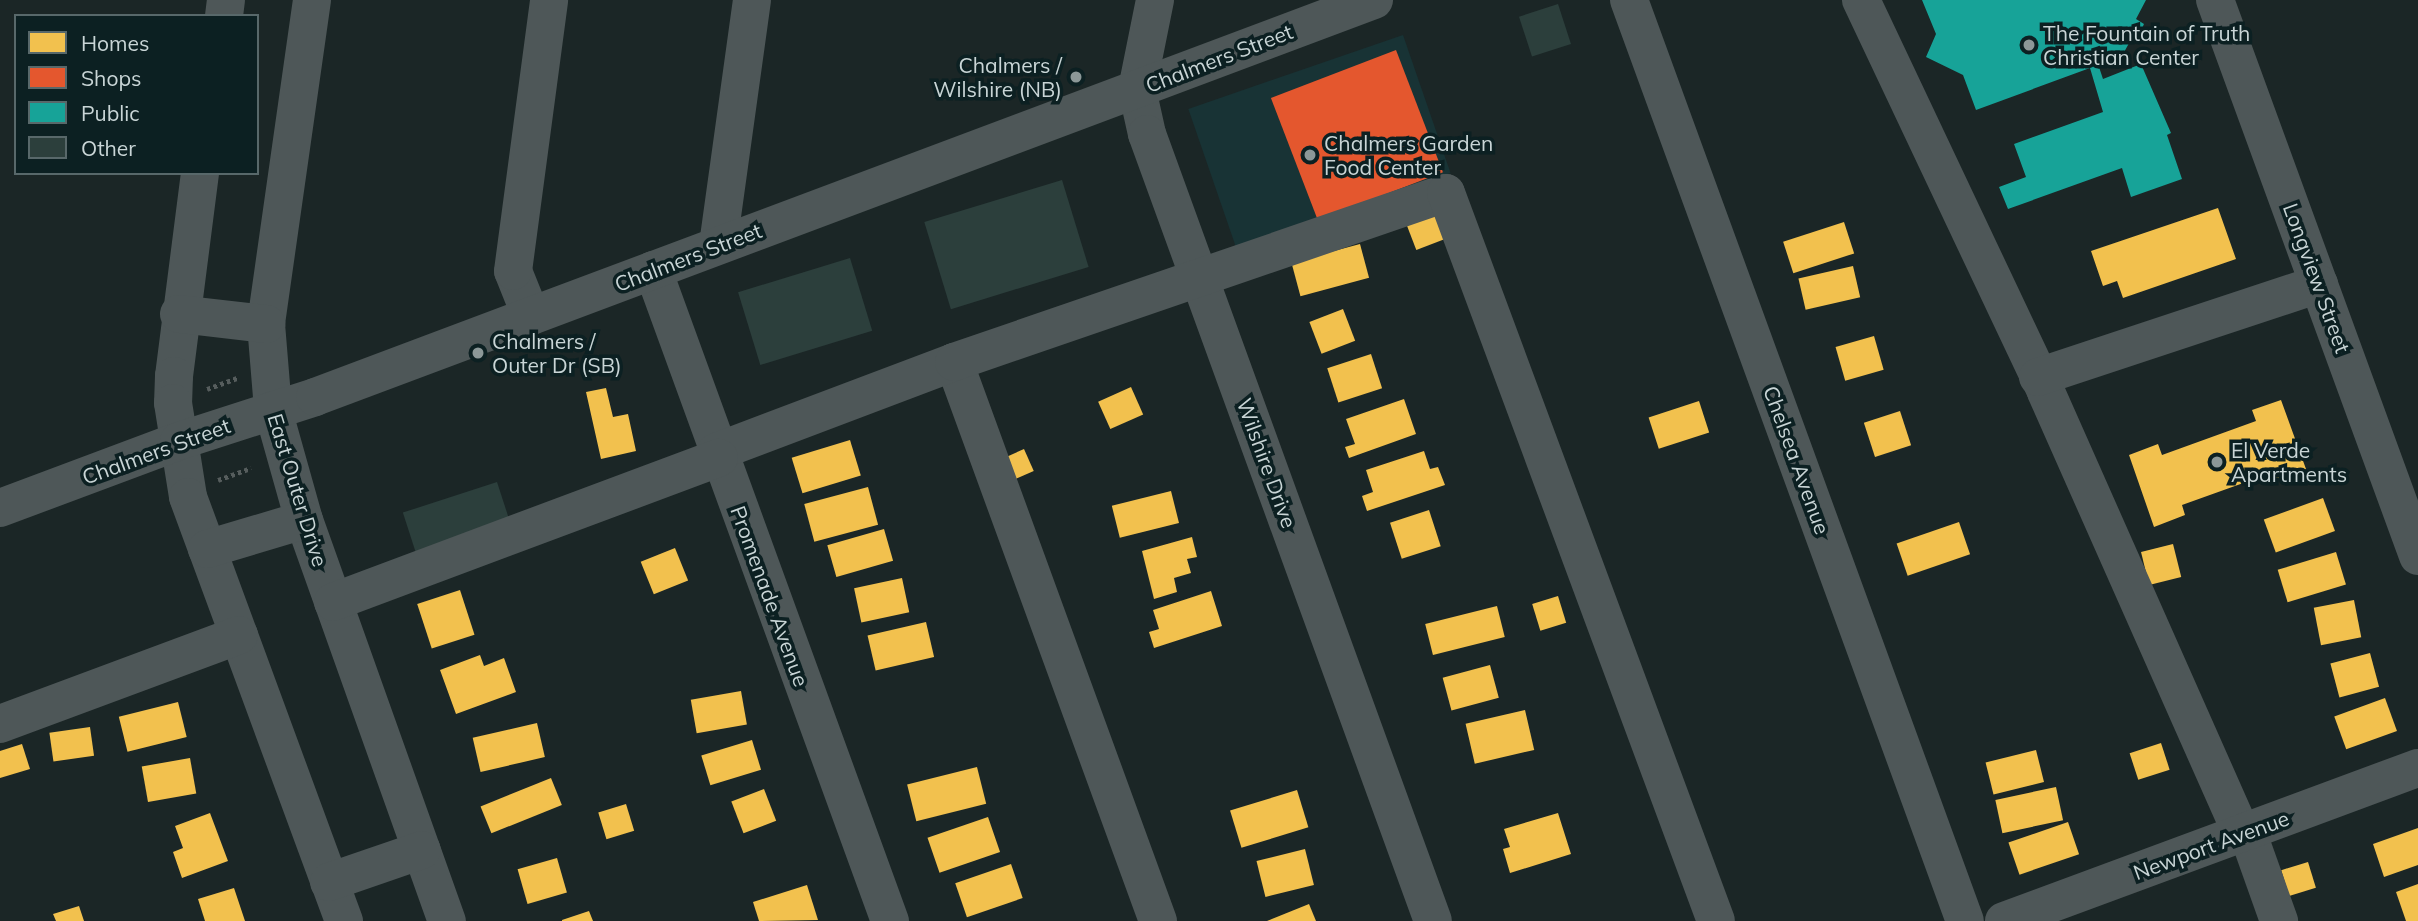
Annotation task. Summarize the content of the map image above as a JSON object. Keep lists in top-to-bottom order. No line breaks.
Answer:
{"streets":{"street":["Chalmers Street","Longview Street","Chelsea Avenue","Wilshire Drive","East Outer Drive","Promenade Avenue","Newport Avenue"]},"crossings":[["Chalmers Street","Wilshire Drive"],["Chalmers Street","East Outer Drive"],["Chalmers Street","Promenade Avenue"]],"places":["The Fountain of Truth Christian Center","Chalmers / Wilshire (NB)","Chalmers Garden Food Center","Chalmers / Outer Dr (SB)","El Verde Apartments"],"legend":["Homes","Shops","Public","Other"]}
